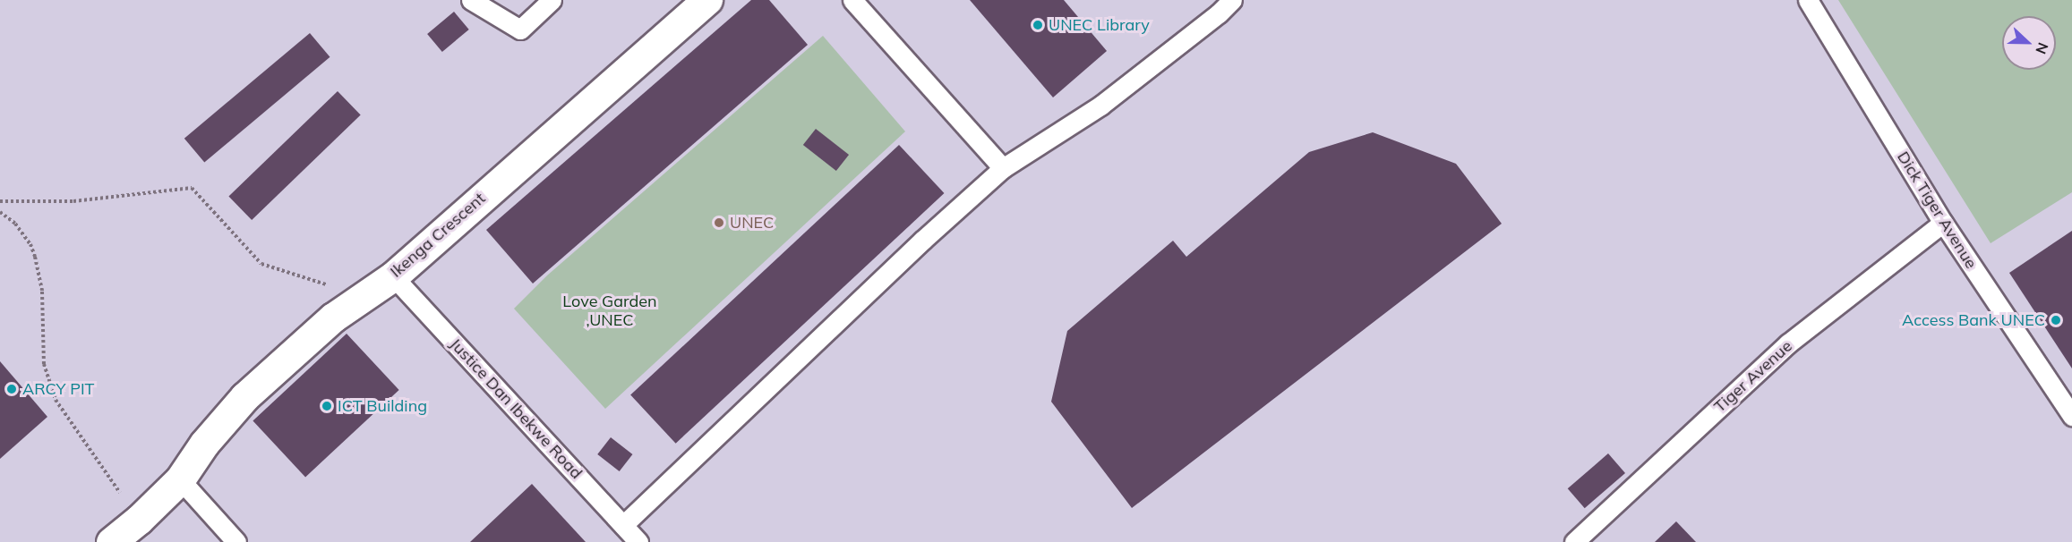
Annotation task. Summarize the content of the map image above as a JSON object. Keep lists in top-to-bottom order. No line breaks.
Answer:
{"streets":{"street":["Ikenga Crescent"],"lane":["Dick Tiger Avenue","Tiger Avenue","Justice Dan Ibekwe Road"]},"crossings":[["Dick Tiger Avenue","Tiger Avenue"],["Ikenga Crescent","Justice Dan Ibekwe Road"]],"parks":["Love Garden ,UNEC"],"places":["UNEC Library","UNEC","Access Bank UNEC","ARCY PIT","ICT Building"],"north":"right"}
